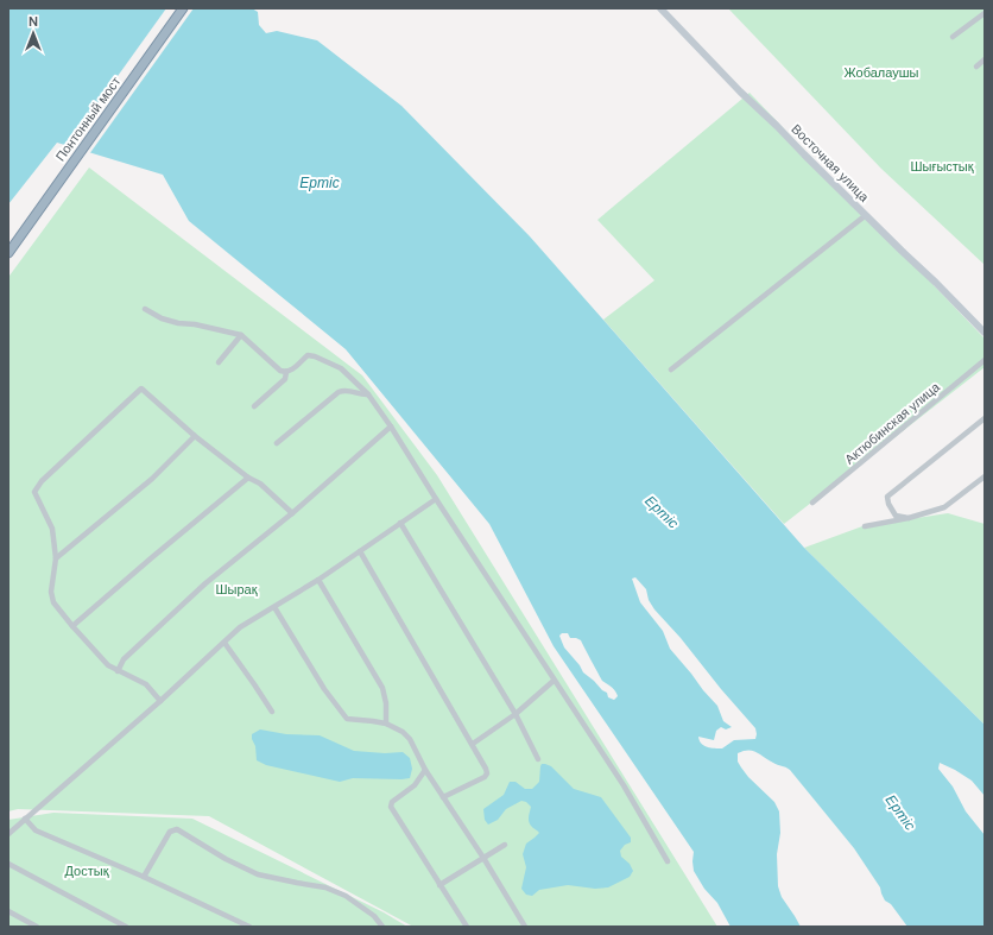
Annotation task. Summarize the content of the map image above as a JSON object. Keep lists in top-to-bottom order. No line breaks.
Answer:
{"streets":{"highway":["Понтонный мост"],"main road":["Восточная улица"],"street":["Актюбинская улица"]},"water":["Ертіс"],"parks":["Жобалаушы","Шығыстық","Шырақ","Достық"],"north":"top"}
